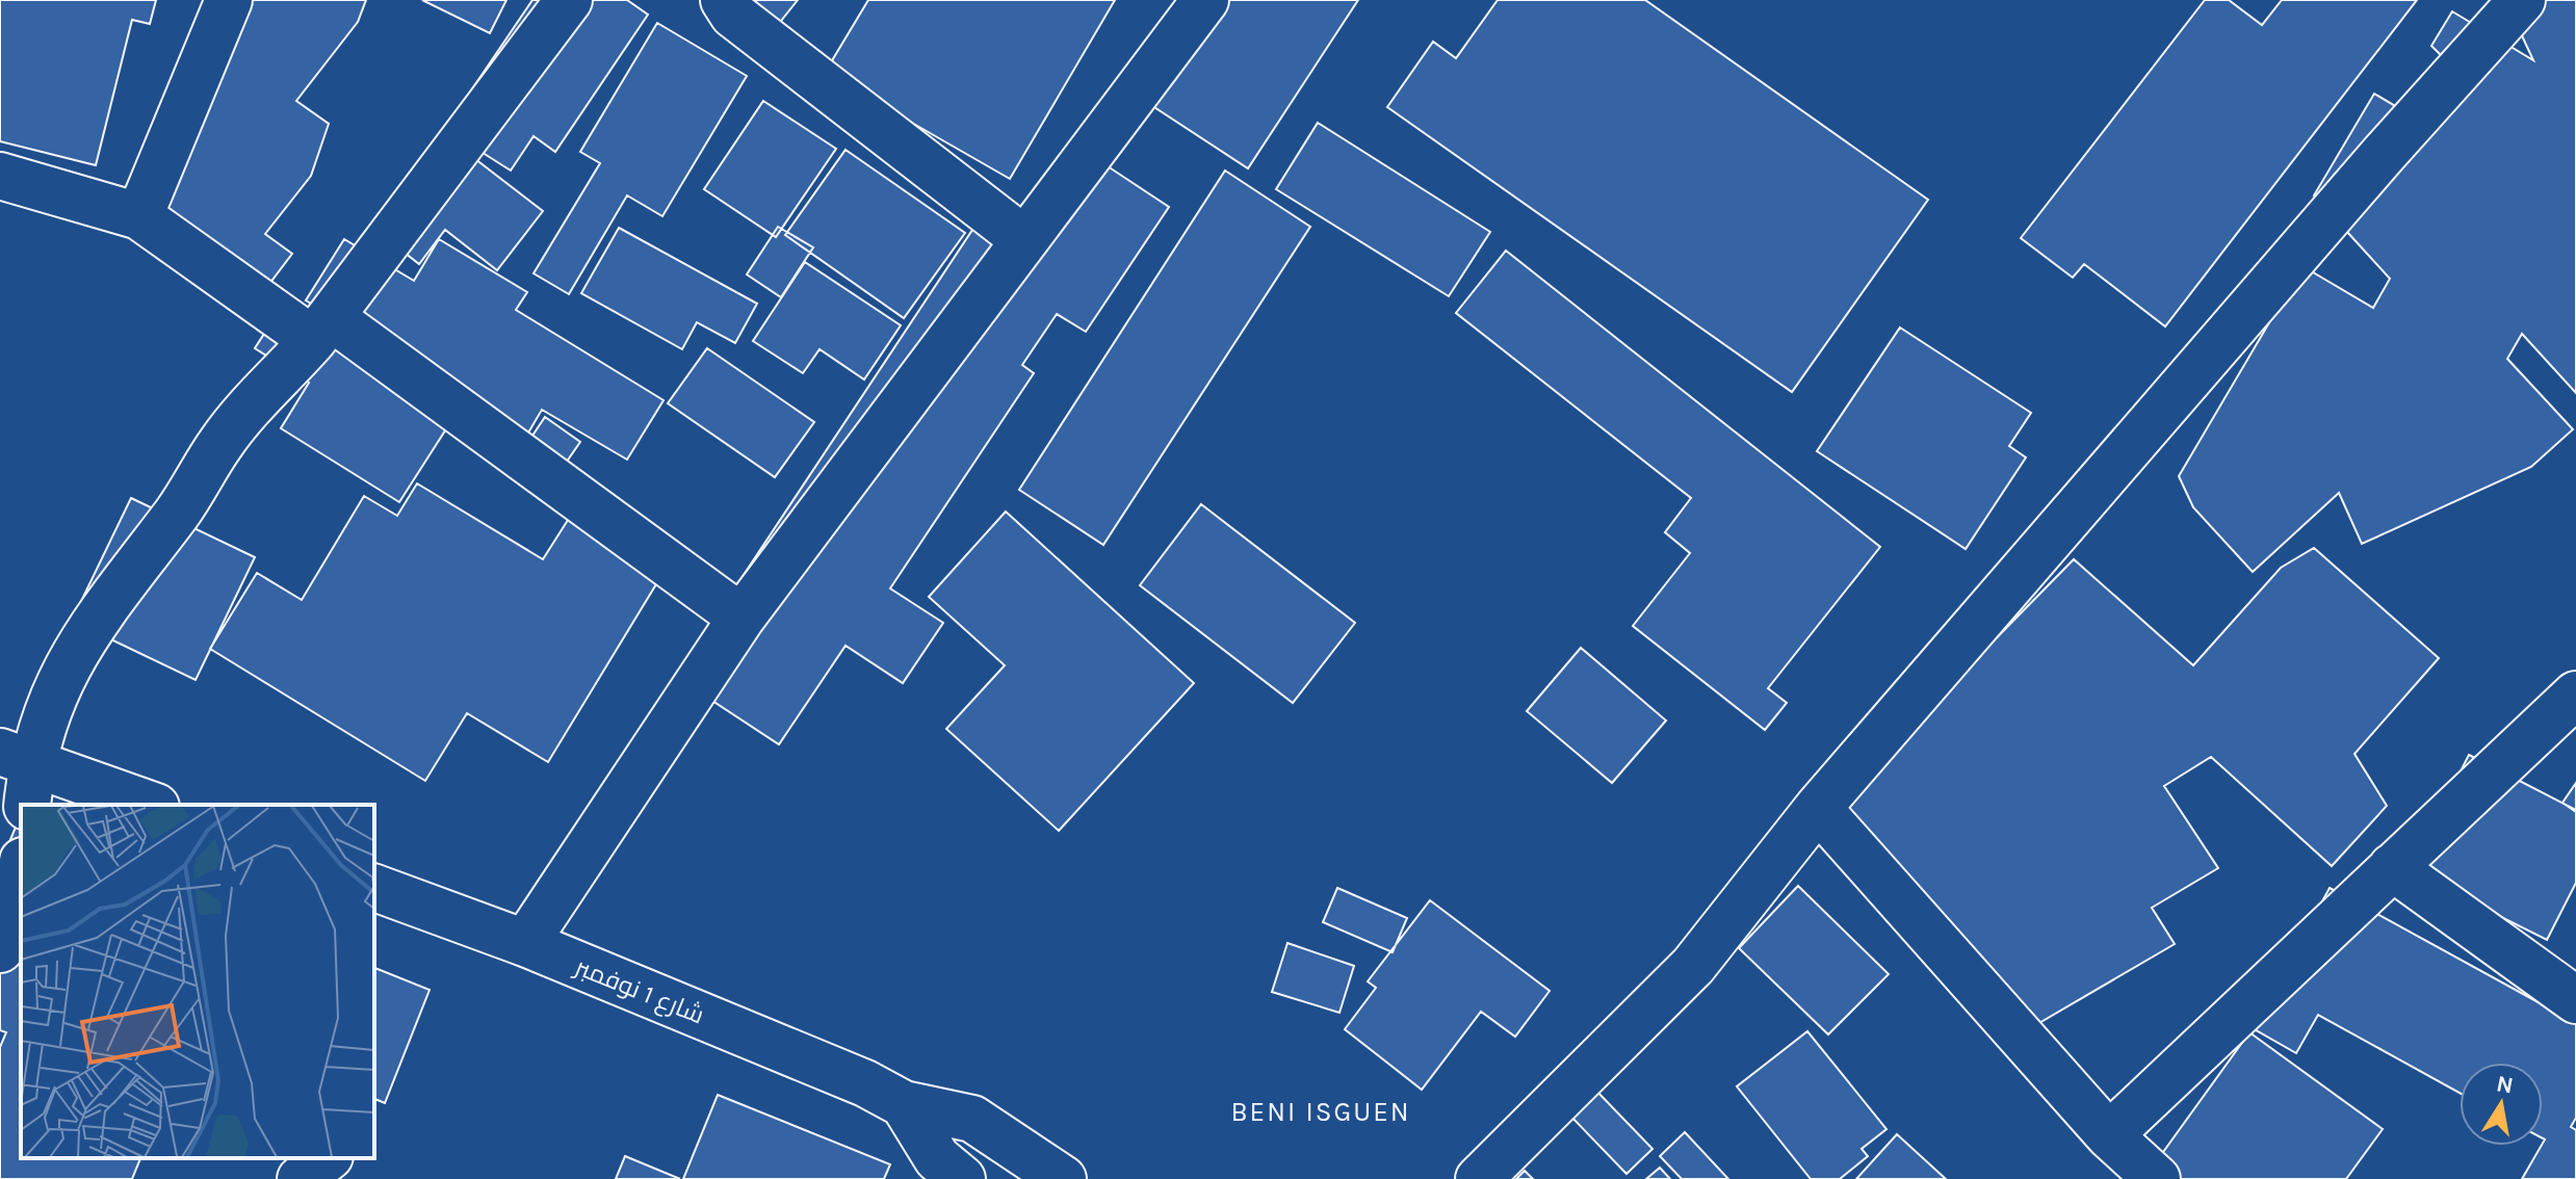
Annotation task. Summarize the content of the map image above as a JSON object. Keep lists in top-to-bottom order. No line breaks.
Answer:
{"streets":{"street":["شارع 1 نوفمبر"]},"districts":["BENI ISGUEN"],"north":"top"}
